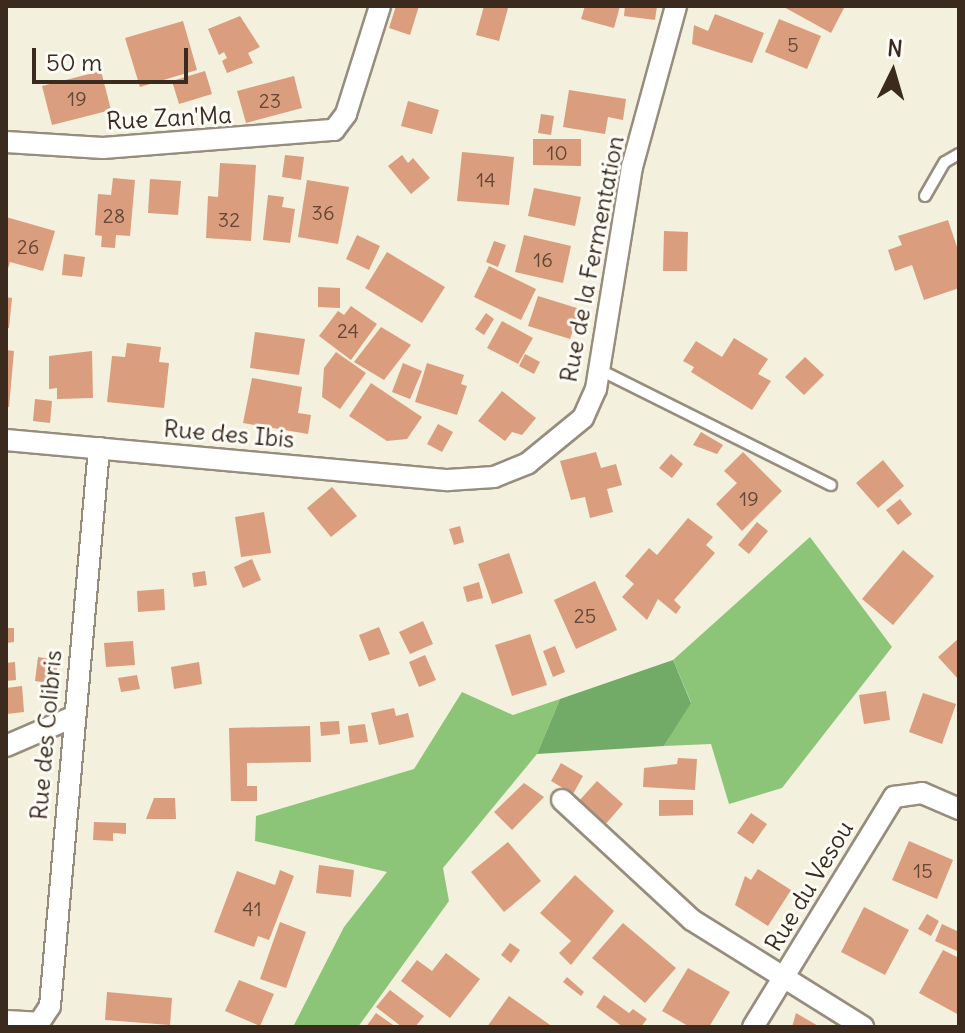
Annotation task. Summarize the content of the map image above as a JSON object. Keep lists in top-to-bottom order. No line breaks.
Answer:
{"streets":{"street":["Rue Zan'Ma","Rue de la Fermentation","Rue des Ibis","Rue des Colibris","Rue du Vesou"]},"crossings":[["Rue de la Fermentation","Rue des Ibis"],["Rue des Ibis","Rue des Colibris"]],"house_numbers":["5","19","23","10","14","36","28","32","26","16","24","19","25","15","41"],"scale_bar":"50 m","north":"top"}
